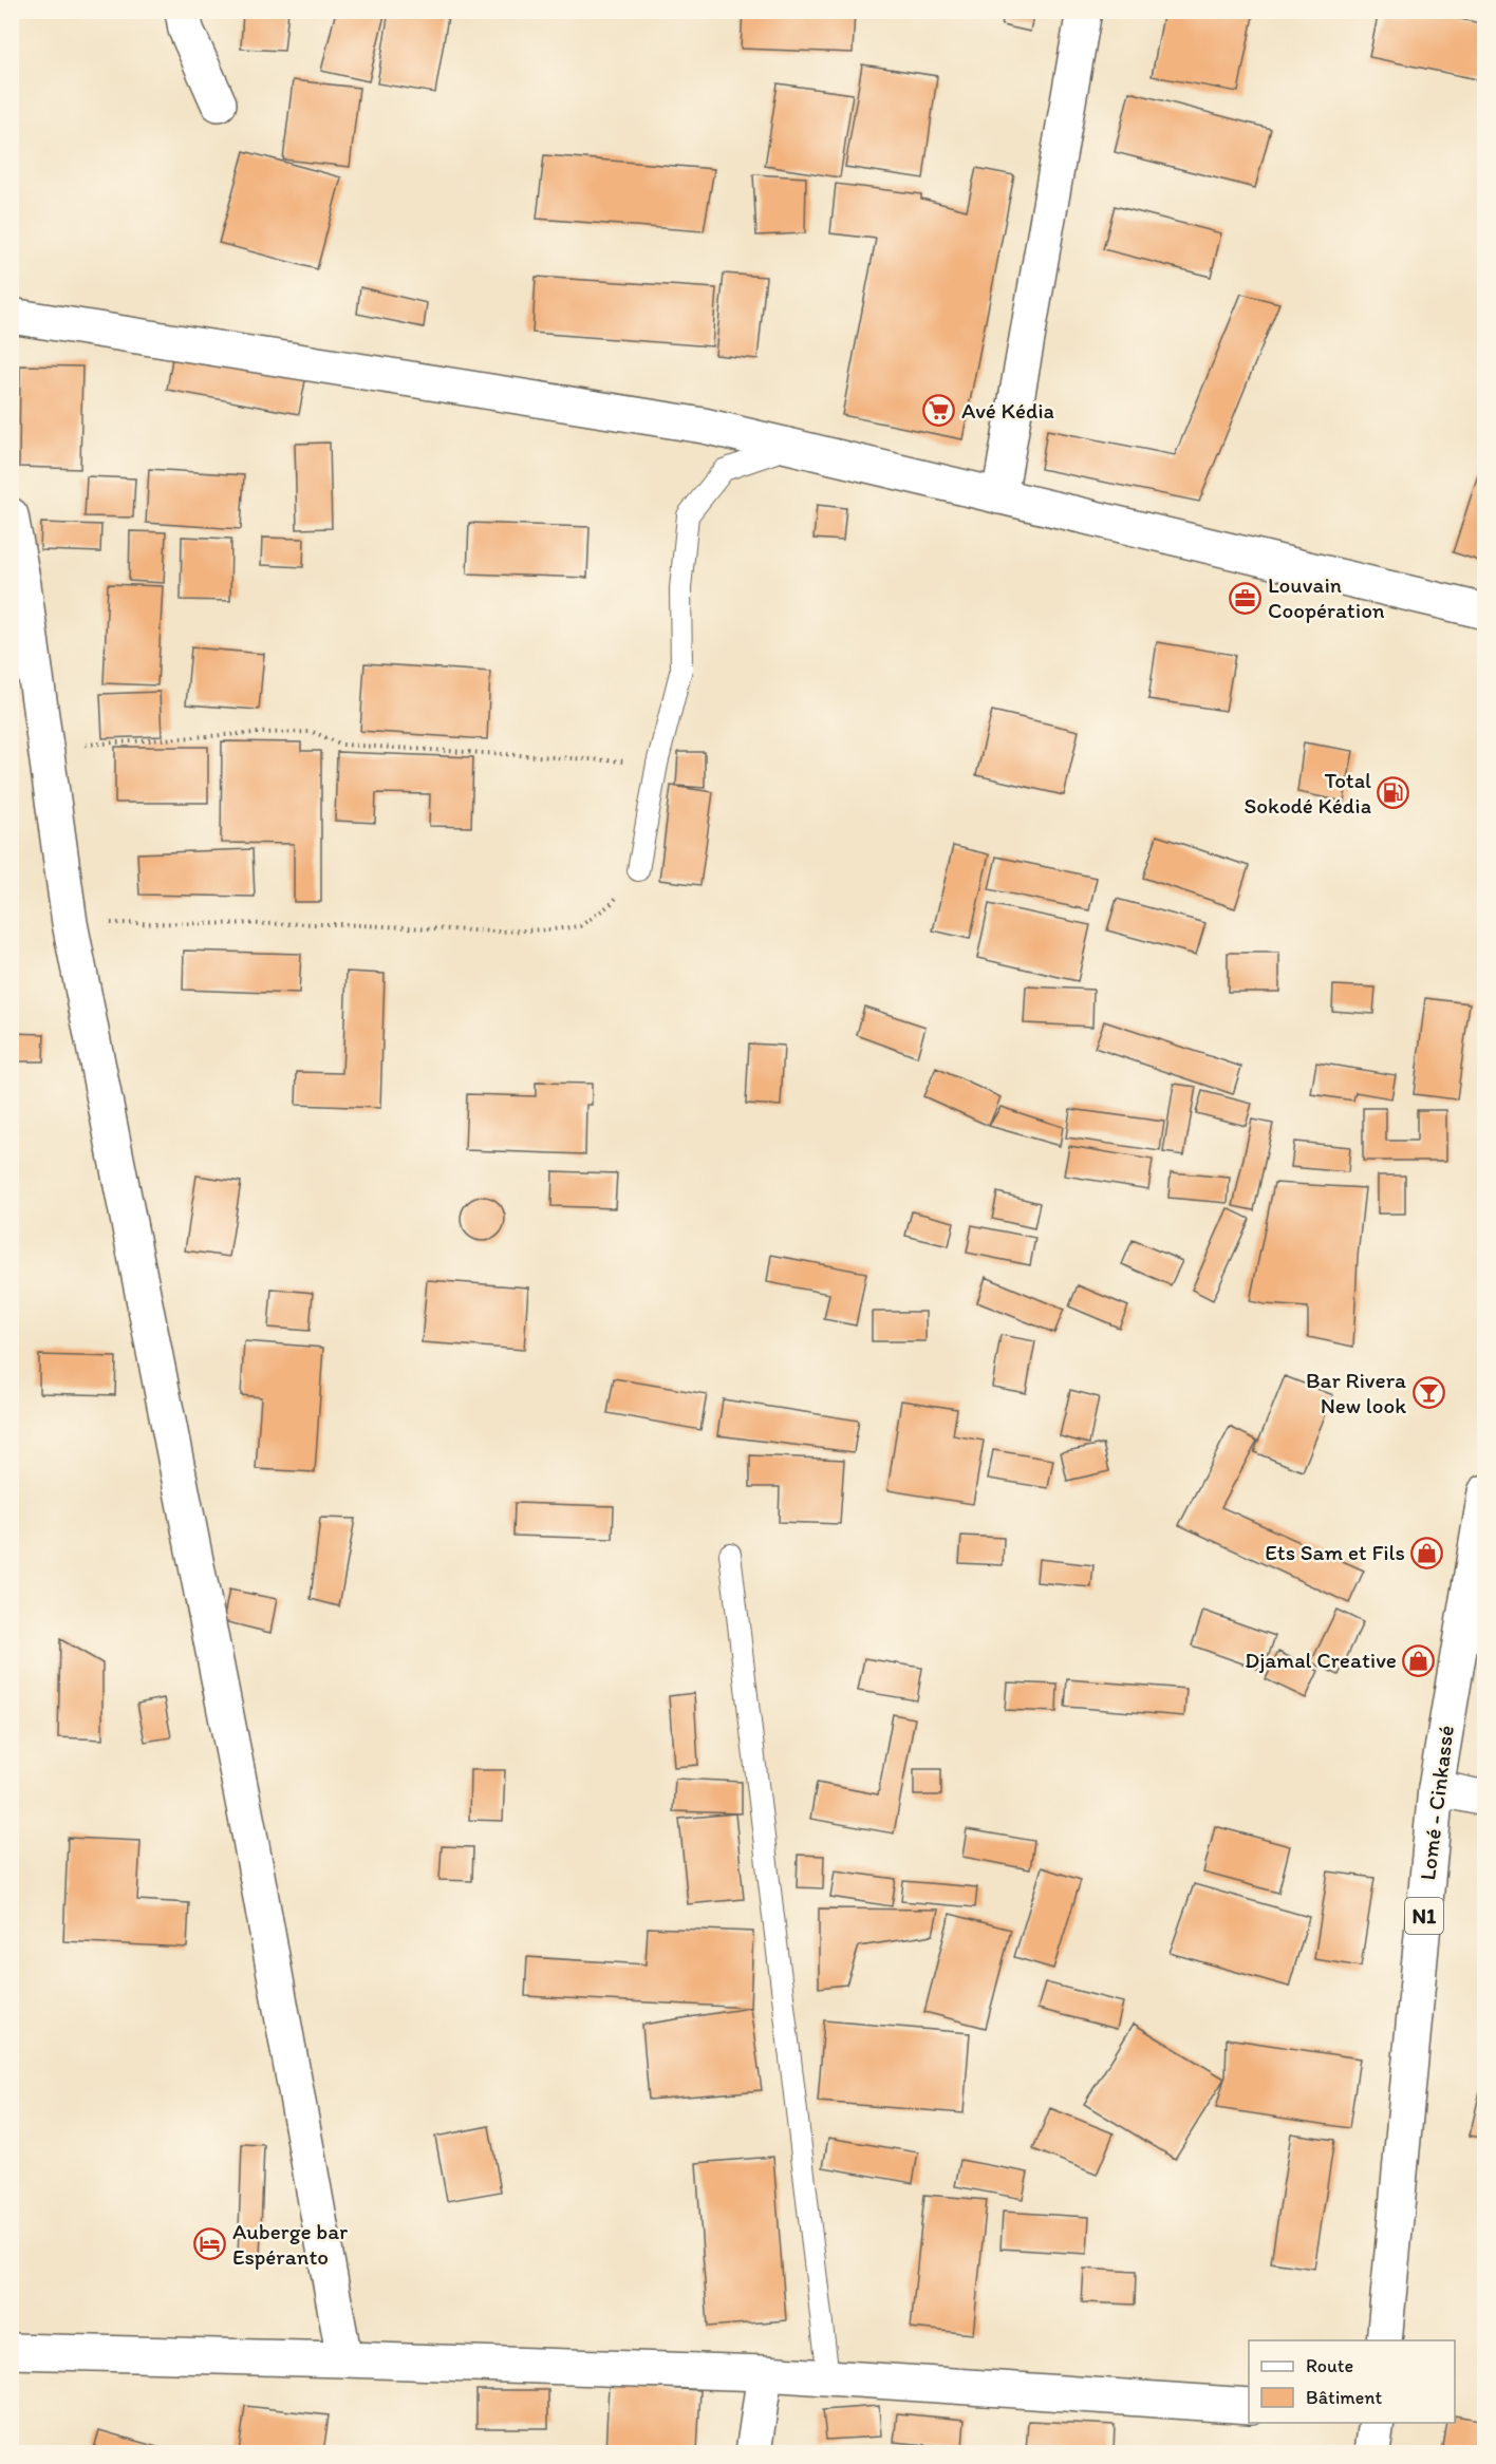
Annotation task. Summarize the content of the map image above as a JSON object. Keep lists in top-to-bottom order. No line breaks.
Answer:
{"streets":{"main road":["Lomé - Cinkassé","N1"]},"places":{"supermarket":["Avé Kédia"],"office":["Louvain Coopération"],"fuel station":["Total Sokodé Kédia"],"bar":["Bar Rivera New look"],"shop":["Ets Sam et Fils","Djamal Creative"],"hotel":["Auberge bar Espéranto"]},"legend":["Route","Bâtiment"]}
